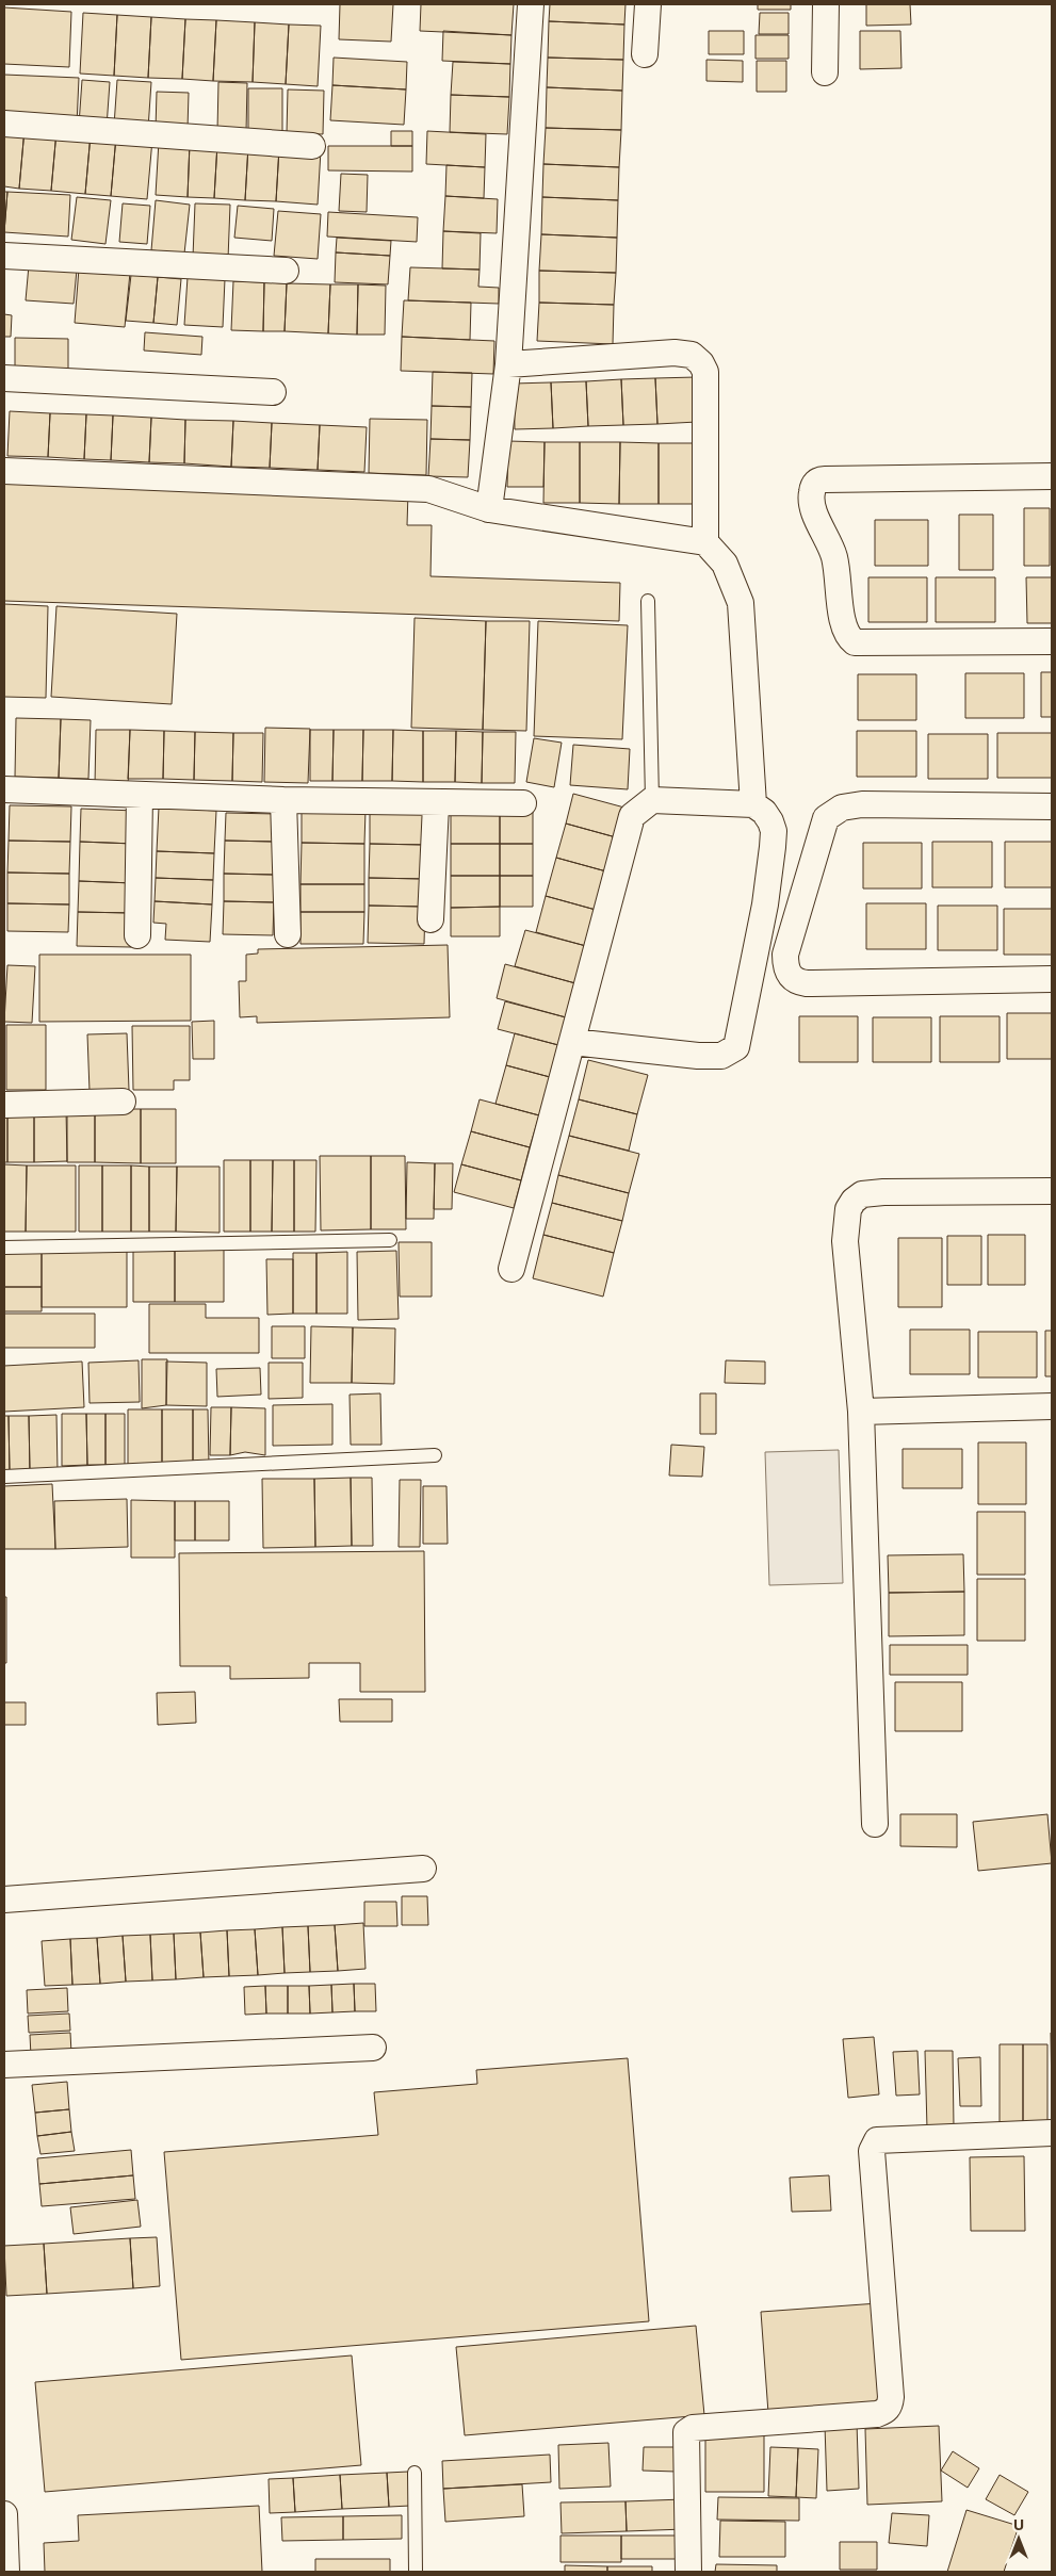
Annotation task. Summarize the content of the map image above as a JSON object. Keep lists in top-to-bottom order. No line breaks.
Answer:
{"north":"top"}
